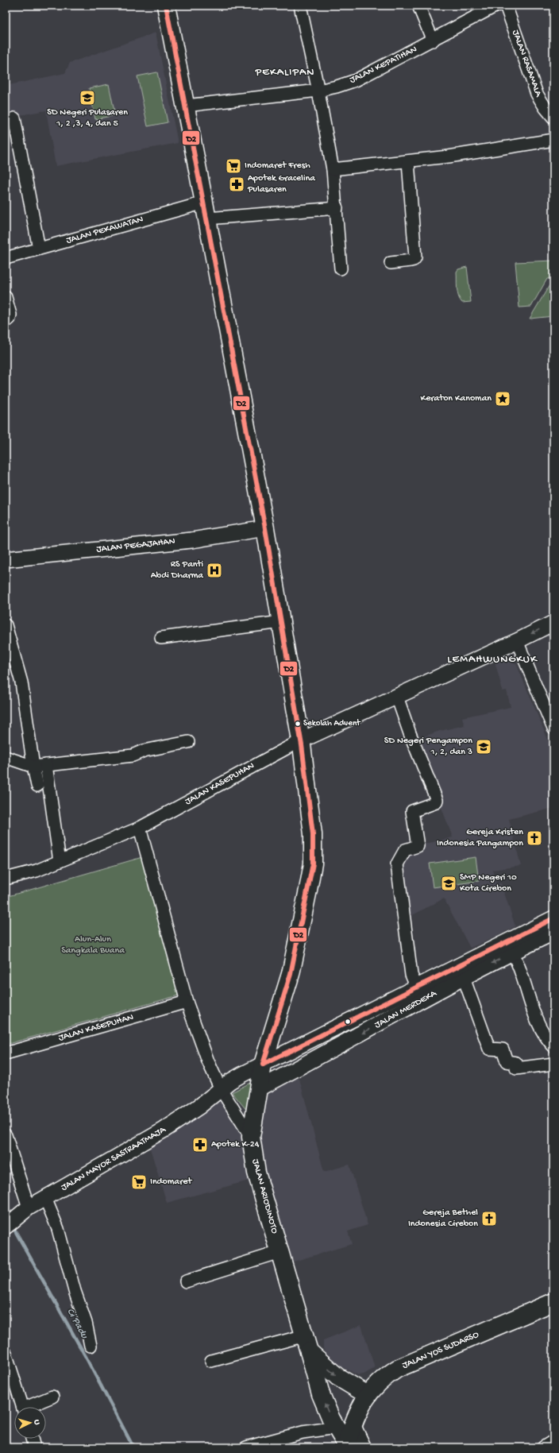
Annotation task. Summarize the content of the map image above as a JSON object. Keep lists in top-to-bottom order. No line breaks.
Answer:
{"streets":{"main road":["JALAN ARIODINOTO","JALAN YOS SUDARSO"],"street":["JALAN RASAMALA","JALAN KEPATIHAN","JALAN PEKAWATAN","JALAN PEGAJAHAN","JALAN KASEPUHAN","JALAN MERDEKA","JALAN MAYOR SASTRAATMAJA"]},"crossings":[["JALAN KEPATIHAN","JALAN ARIODINOTO"],["JALAN PEKAWATAN","JALAN ARIODINOTO"],["JALAN PEGAJAHAN","JALAN ARIODINOTO"],["JALAN KASEPUHAN","JALAN ARIODINOTO"],["JALAN MERDEKA","JALAN MAYOR SASTRAATMAJA"],["JALAN MERDEKA","JALAN ARIODINOTO"],["JALAN ARIODINOTO","JALAN YOS SUDARSO"]],"districts":["PEKALIPAN","LEMAHWUNGKUK"],"water":["Ci Padu"],"parks":["Alun-Alun Sangkala Buana"],"places":{"school or university":["SD Negeri Pulasaren 1, 2 ,3, 4, dan 5","SD Negeri Pengampon 1, 2, dan 3","SMP Negeri 10 Kota Cirebon"],"supermarket":["Indomaret Fresh","Indomaret"],"pharmacy":["Apotek Gracelina Pulasaren","Apotek K-24"],"place":["Keraton Kanoman"],"hospital":["RS Panti Abdi Dharma"],"other":["Sekolah Advent"],"church":["Gereja Kristen Indonesia Pangampon","Gereja Bethel Indonesia Cirebon"]},"lines":["transit line D2"],"north":"right"}
